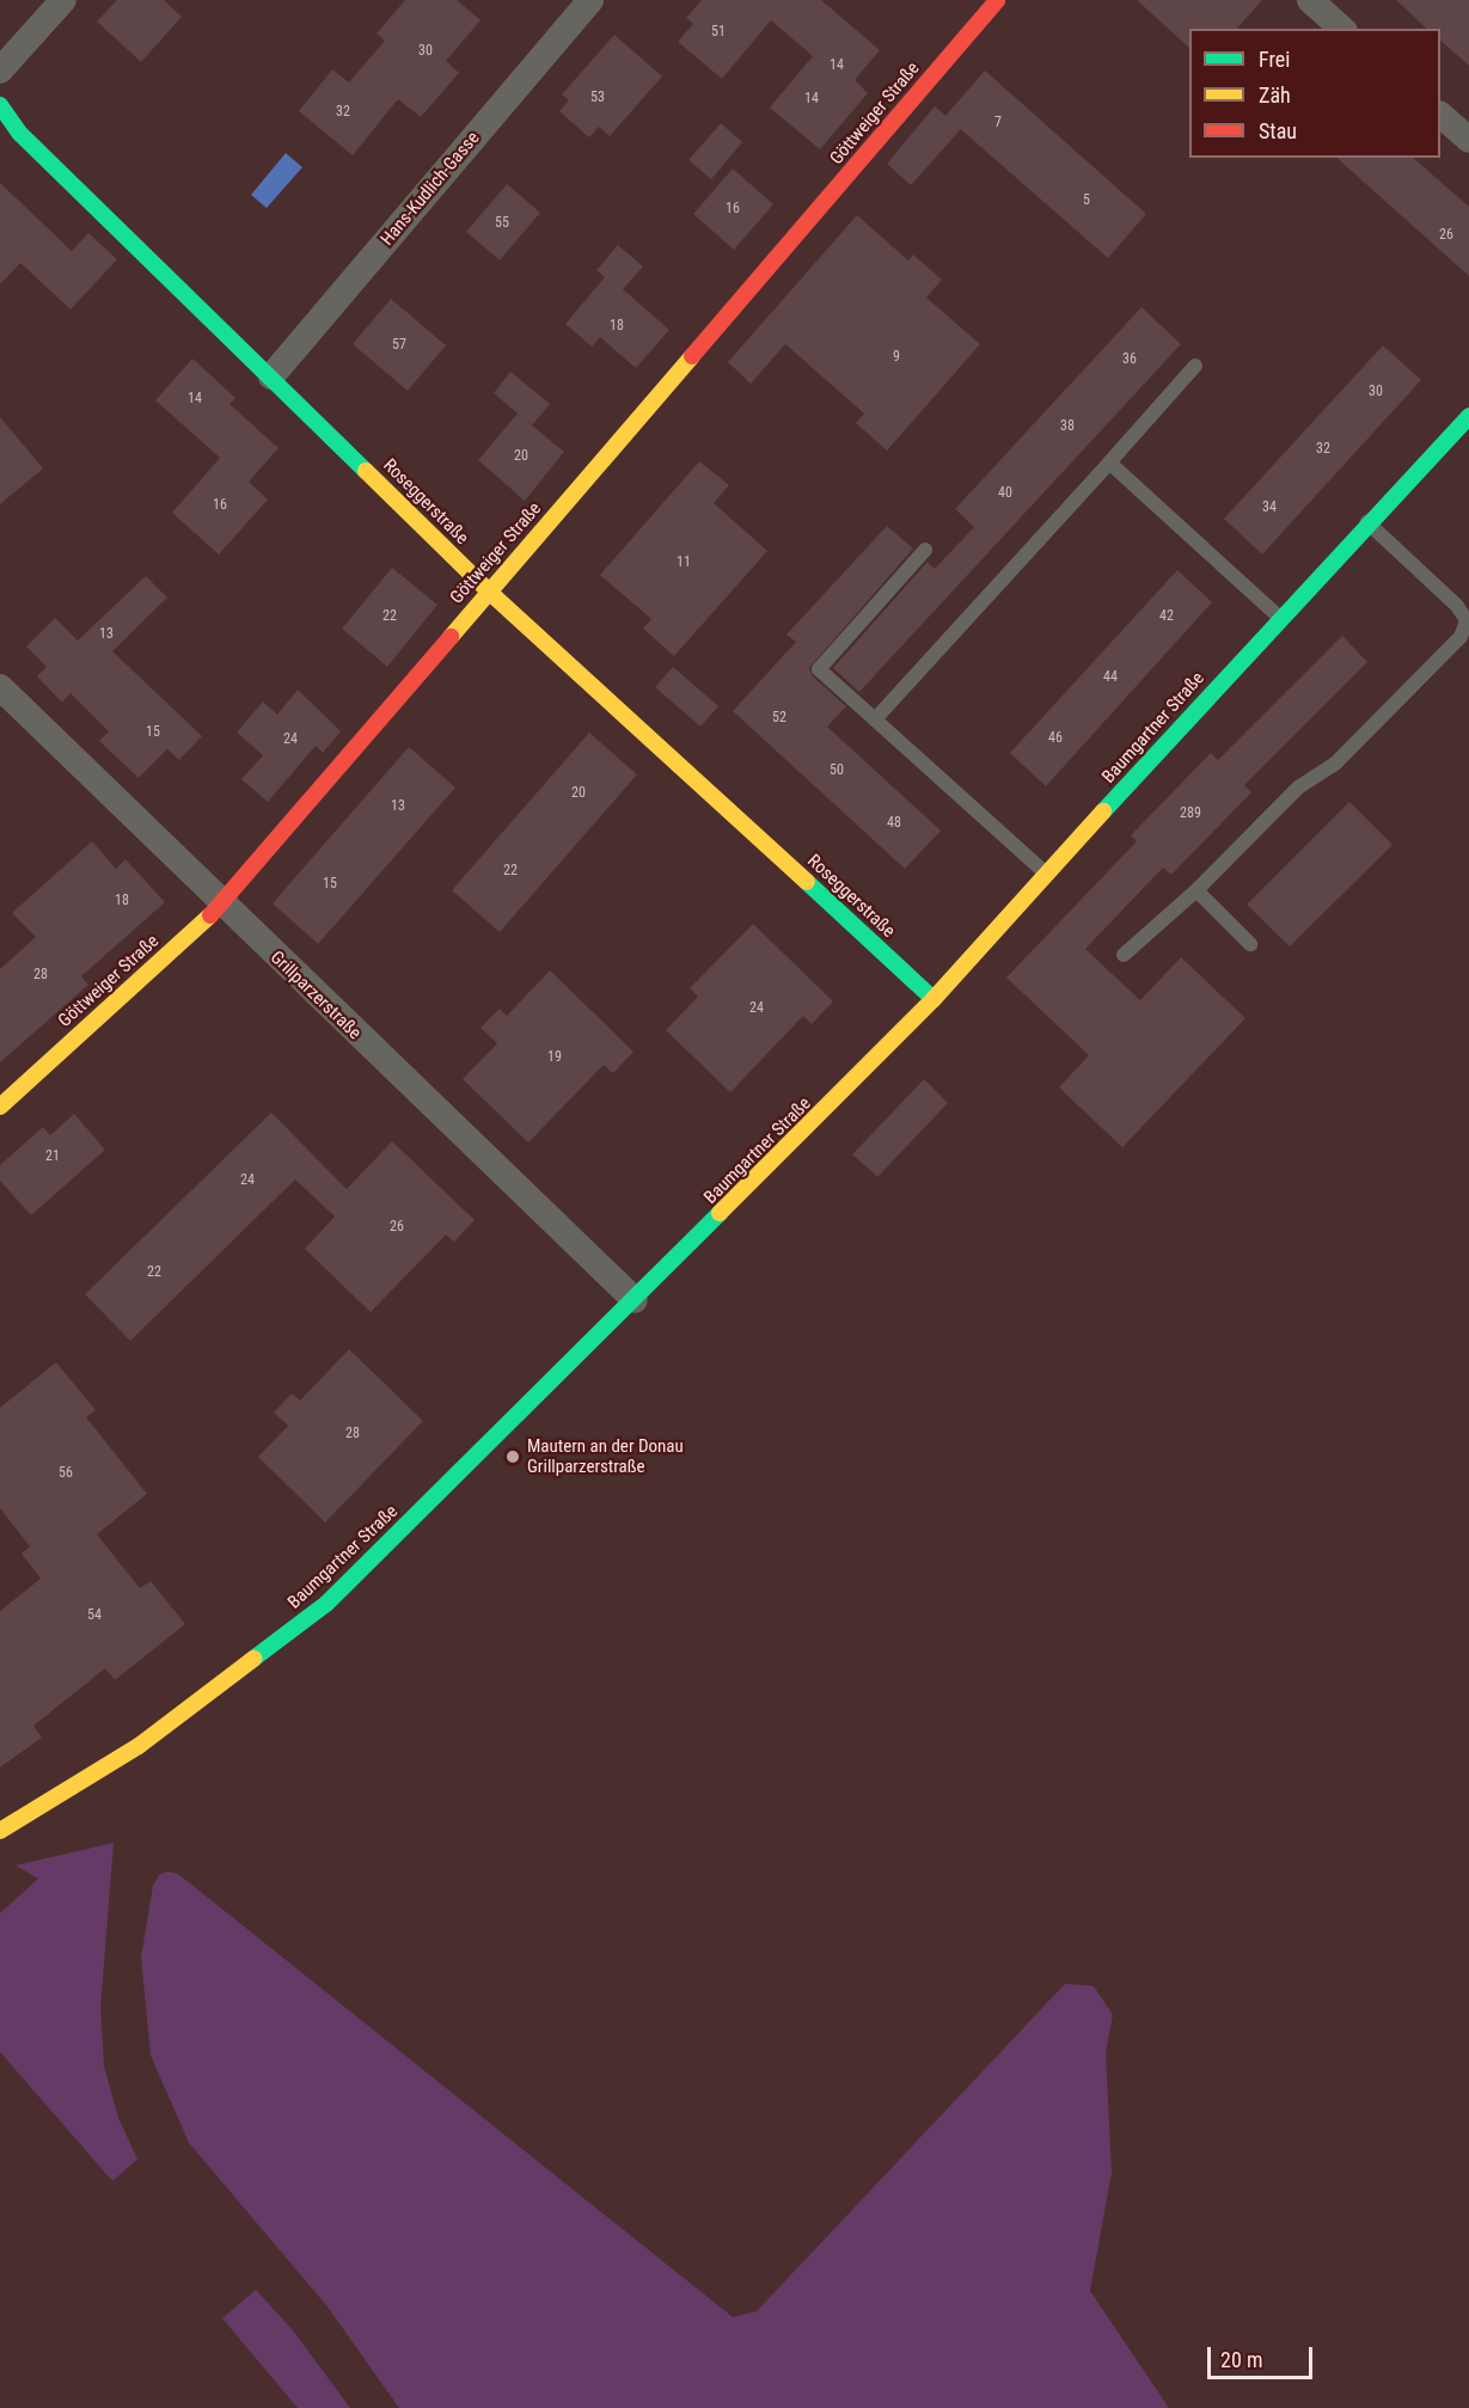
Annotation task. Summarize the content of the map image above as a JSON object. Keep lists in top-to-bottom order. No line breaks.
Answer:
{"streets":{"street":["Göttweiger Straße","Hans-Kudlich-Gasse","Roseggerstraße","Baumgartner Straße","Grillparzerstraße"]},"crossings":[["Göttweiger Straße","Roseggerstraße"],["Göttweiger Straße","Grillparzerstraße"],["Hans-Kudlich-Gasse","Roseggerstraße"],["Roseggerstraße","Baumgartner Straße"],["Baumgartner Straße","Grillparzerstraße"]],"places":["Mautern an der Donau Grillparzerstraße"],"house_numbers":["51","30","14","53","14","32","7","5","16","55","26","18","57","9","36","30","14","38","32","20","40","16","34","11","22","42","13","44","52","15","46","24","50","20","13","289","48","22","15","18","28","24","19","21","24","26","22","28","56","54"],"legend":["Frei","Zäh","Stau"],"scale_bar":"20 m"}
